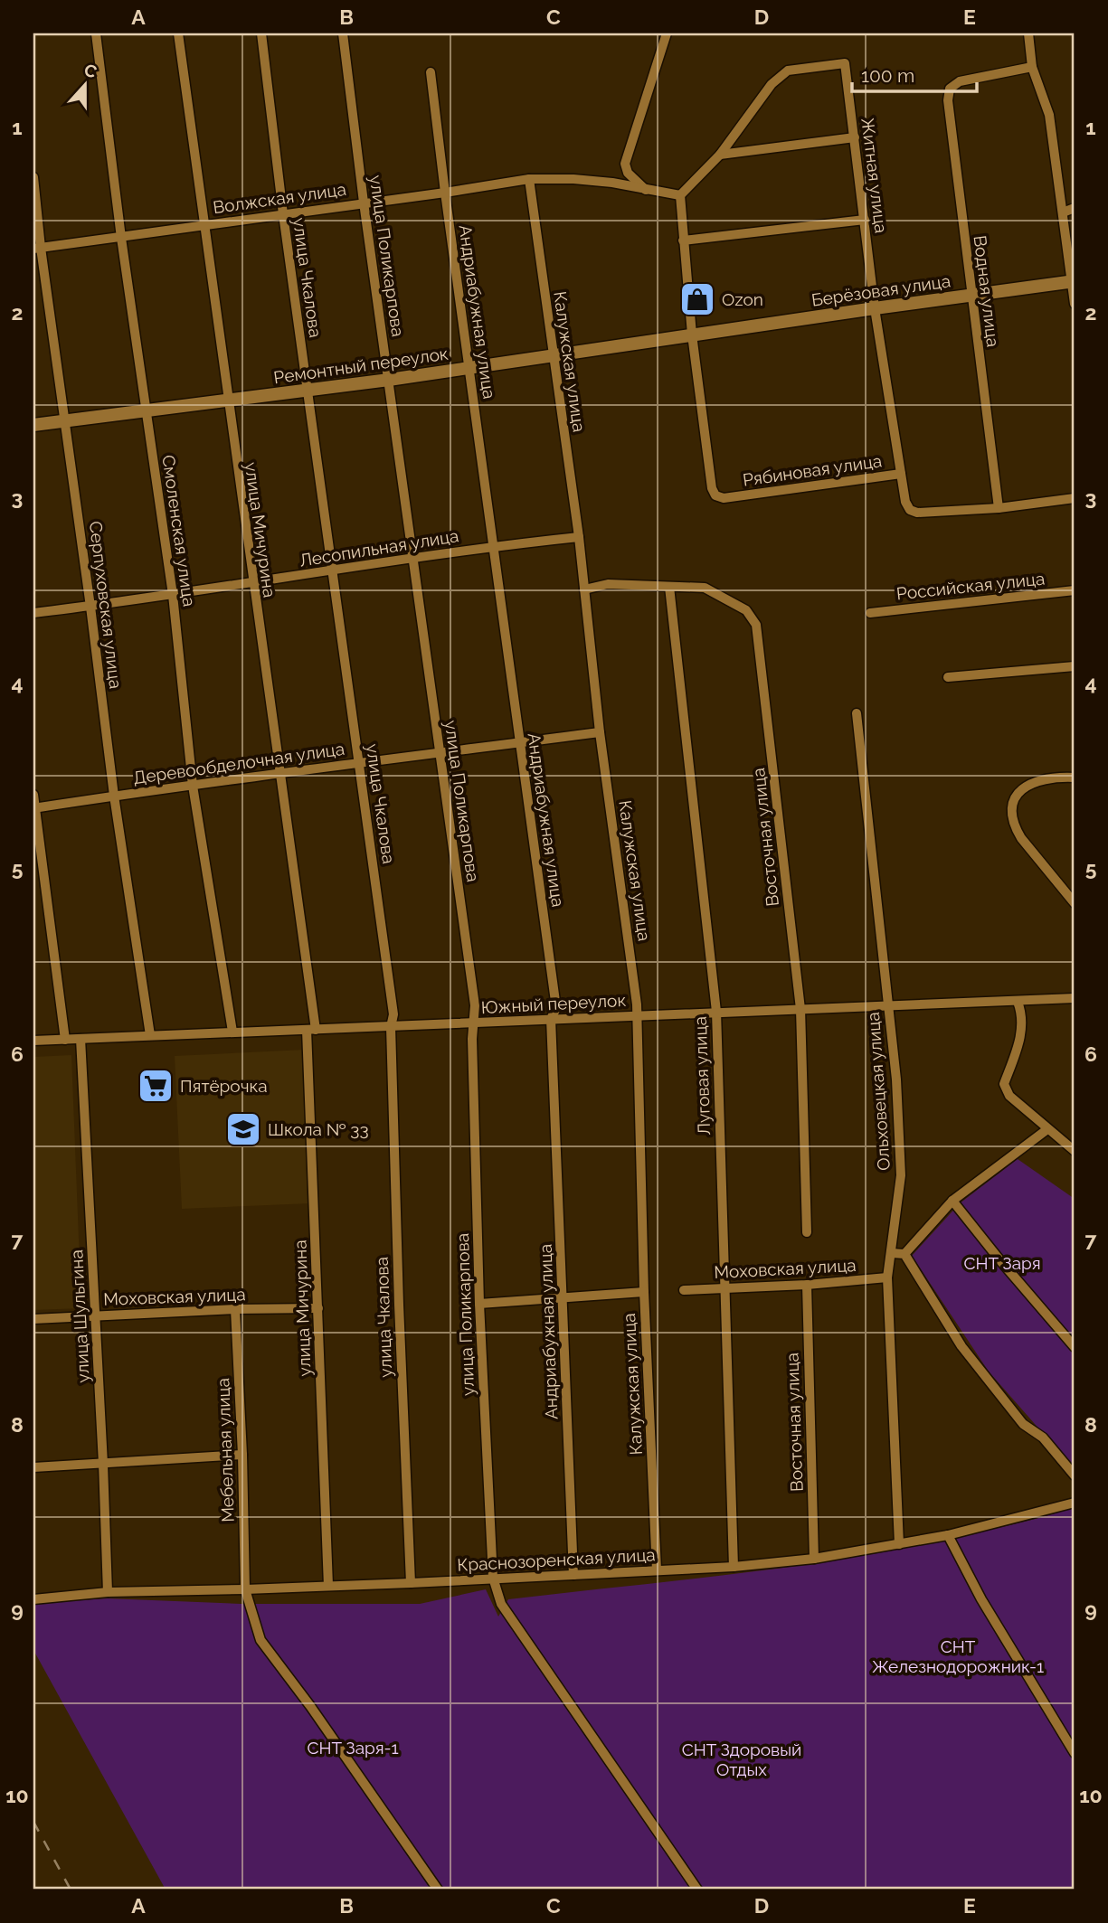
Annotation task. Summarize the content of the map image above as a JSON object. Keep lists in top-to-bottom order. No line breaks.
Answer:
{"streets":{"main road":["Берёзовая улица","Ремонтный переулок"],"street":["Житная улица","Волжская улица","улица Поликарпова","улица Чкалова","Водная улица","Андриабужная улица","Калужская улица","Рябиновая улица","улица Мичурина","Смоленская улица","Лесопильная улица","Российская улица","Серпуховская улица","Деревообделочная улица","Восточная улица","Южный переулок","Луговая улица","Ольховецкая улица","Моховская улица","улица Шульгина","Мебельная улица","Краснозоренская улица"]},"crossings":[["Житная улица","Волжская улица"],["Житная улица","Берёзовая улица"],["Житная улица","Рябиновая улица"],["Волжская улица","улица Поликарпова"],["Волжская улица","улица Чкалова"],["Волжская улица","Андриабужная улица"],["Волжская улица","Калужская улица"],["Волжская улица","улица Мичурина"],["Волжская улица","Смоленская улица"],["Волжская улица","Серпуховская улица"],["улица Поликарпова","Ремонтный переулок"],["улица Поликарпова","Лесопильная улица"],["улица Поликарпова","Деревообделочная улица"],["улица Поликарпова","Южный переулок"],["улица Поликарпова","Краснозоренская улица"],["улица Чкалова","Ремонтный переулок"],["улица Чкалова","Лесопильная улица"],["улица Чкалова","Деревообделочная улица"],["улица Чкалова","Южный переулок"],["улица Чкалова","Краснозоренская улица"],["Берёзовая улица","Водная улица"],["Берёзовая улица","Ремонтный переулок"],["Берёзовая улица","Рябиновая улица"],["Водная улица","Рябиновая улица"],["Андриабужная улица","Ремонтный переулок"],["Андриабужная улица","Лесопильная улица"],["Андриабужная улица","Деревообделочная улица"],["Андриабужная улица","Южный переулок"],["Андриабужная улица","Краснозоренская улица"],["Калужская улица","Ремонтный переулок"],["Калужская улица","Лесопильная улица"],["Калужская улица","Деревообделочная улица"],["Калужская улица","Восточная улица"],["Калужская улица","Южный переулок"],["Калужская улица","Краснозоренская улица"],["Ремонтный переулок","Рябиновая улица"],["Ремонтный переулок","улица Мичурина"],["Ремонтный переулок","Смоленская улица"],["Ремонтный переулок","Серпуховская улица"],["улица Мичурина","Лесопильная улица"],["улица Мичурина","Деревообделочная улица"],["улица Мичурина","Южный переулок"],["улица Мичурина","Моховская улица"],["улица Мичурина","Краснозоренская улица"],["Смоленская улица","Лесопильная улица"],["Смоленская улица","Деревообделочная улица"],["Смоленская улица","Южный переулок"],["Лесопильная улица","Серпуховская улица"],["Серпуховская улица","Деревообделочная улица"],["Серпуховская улица","Южный переулок"],["Восточная улица","Южный переулок"],["Восточная улица","Луговая улица"],["Восточная улица","Моховская улица"],["Восточная улица","Краснозоренская улица"],["Южный переулок","Луговая улица"],["Южный переулок","Ольховецкая улица"],["Южный переулок","улица Шульгина"],["Луговая улица","Моховская улица"],["Луговая улица","Краснозоренская улица"],["Ольховецкая улица","Моховская улица"],["Ольховецкая улица","Краснозоренская улица"],["Моховская улица","улица Шульгина"],["Моховская улица","Мебельная улица"],["улица Шульгина","Краснозоренская улица"],["Мебельная улица","Краснозоренская улица"]],"parks":["СНТ Заря","СНТ Железнодорожник-1","СНТ Заря-1","СНТ Здоровый Отдых"],"places":{"shop":["Ozon"],"supermarket":["Пятёрочка"],"school or university":["Школа № 33"]},"scale_bar":"100 m","north":"top","grid":{"columns":["A","B","C","D","E"],"rows":["1","2","3","4","5","6","7","8","9","10"]}}
